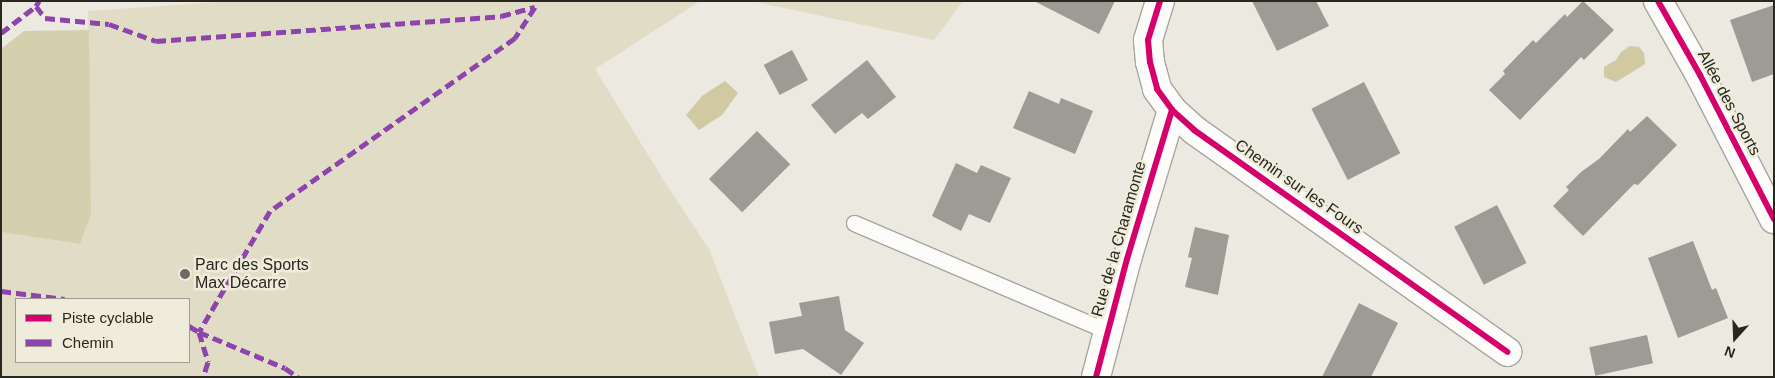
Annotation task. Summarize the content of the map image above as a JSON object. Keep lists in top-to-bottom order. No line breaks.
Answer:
{"streets":{"street":["Allée des Sports","Chemin sur les Fours","Rue de la Charamonte"]},"crossings":[["Chemin sur les Fours","Rue de la Charamonte"]],"places":["Parc des Sports Max Décarre"],"legend":["Piste cyclable","Chemin"],"north":"bottom"}
